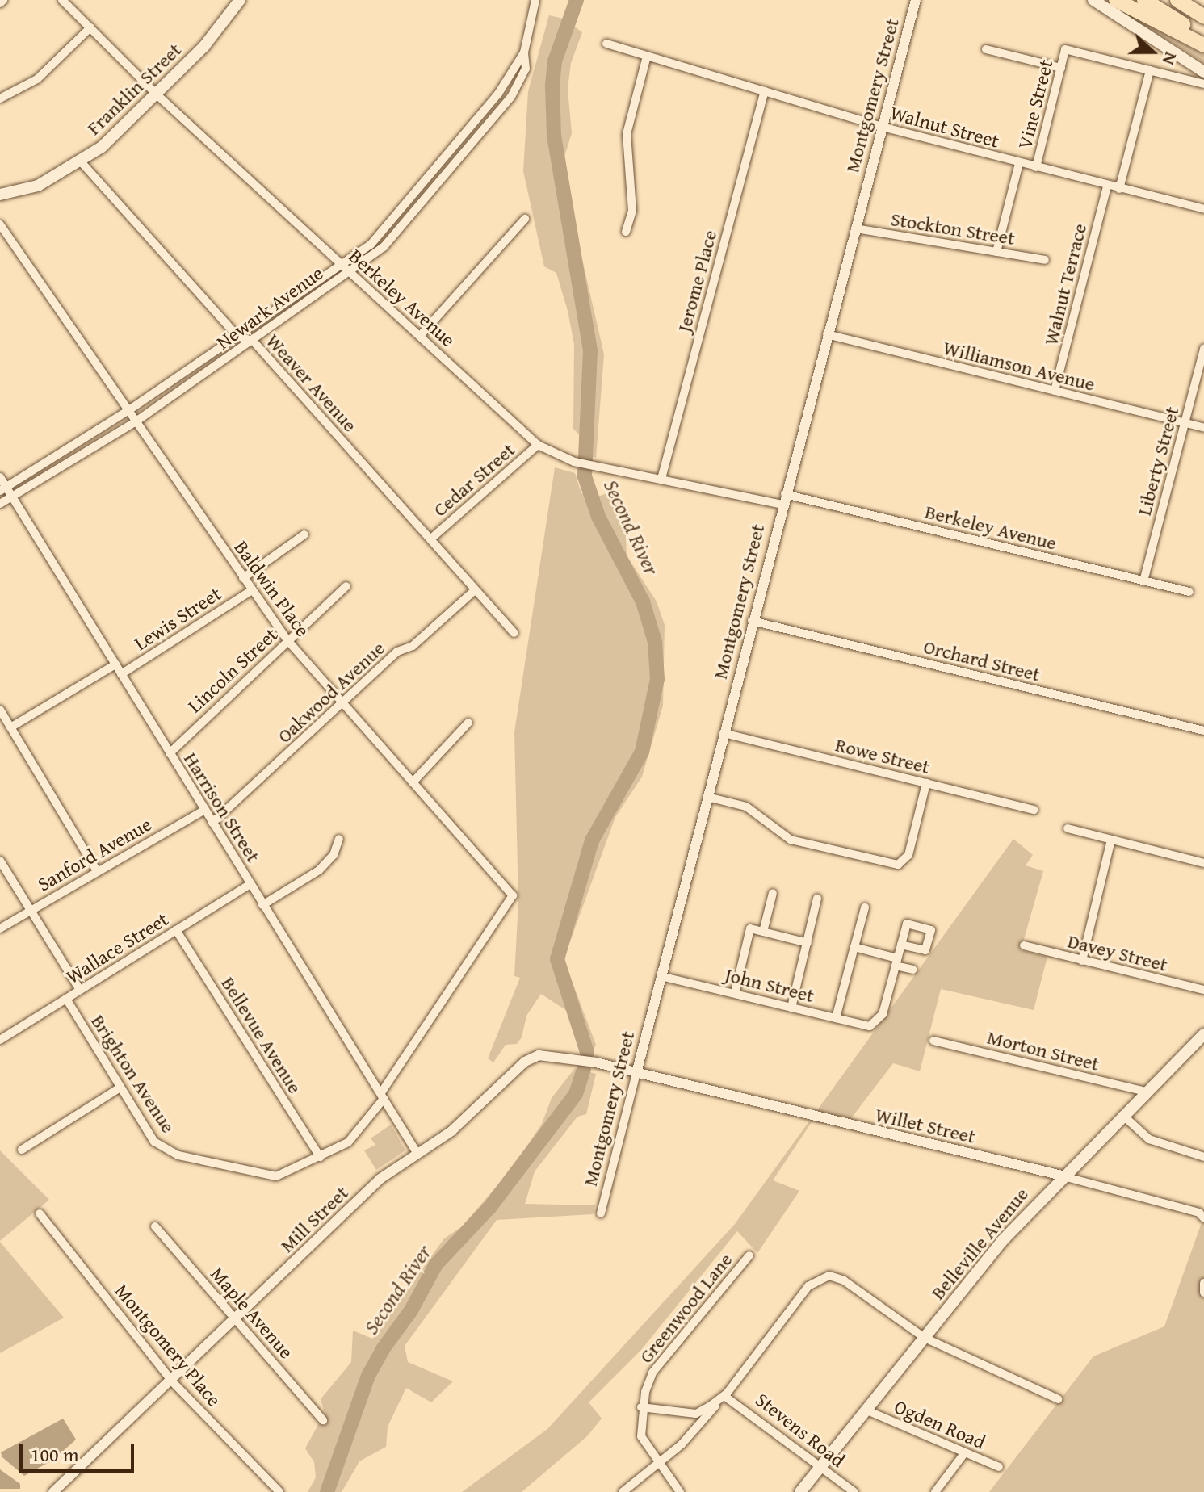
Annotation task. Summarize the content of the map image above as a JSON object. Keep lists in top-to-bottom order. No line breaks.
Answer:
{"streets":{"main road":["Franklin Street","Belleville Avenue"],"street":["Montgomery Street","Vine Street","Walnut Street","Stockton Street","Jerome Place","Walnut Terrace","Berkeley Avenue","Newark Avenue","Williamson Avenue","Weaver Avenue","Liberty Street","Cedar Street","Baldwin Place","Lewis Street","Orchard Street","Lincoln Street","Oakwood Avenue","Rowe Street","Harrison Street","Sanford Avenue","Wallace Street","Davey Street","John Street","Bellevue Avenue","Morton Street","Brighton Avenue","Willet Street","Mill Street","Greenwood Lane","Maple Avenue","Montgomery Place","Ogden Road","Stevens Road"]},"crossings":[["Franklin Street","Berkeley Avenue"],["Franklin Street","Weaver Avenue"],["Montgomery Street","Walnut Street"],["Montgomery Street","Stockton Street"],["Montgomery Street","Berkeley Avenue"],["Montgomery Street","Williamson Avenue"],["Montgomery Street","Orchard Street"],["Montgomery Street","Rowe Street"],["Montgomery Street","John Street"],["Montgomery Street","Willet Street"],["Montgomery Street","Mill Street"],["Vine Street","Walnut Street"],["Walnut Street","Jerome Place"],["Walnut Street","Walnut Terrace"],["Jerome Place","Berkeley Avenue"],["Walnut Terrace","Williamson Avenue"],["Berkeley Avenue","Newark Avenue"],["Berkeley Avenue","Liberty Street"],["Berkeley Avenue","Cedar Street"],["Newark Avenue","Weaver Avenue"],["Newark Avenue","Baldwin Place"],["Newark Avenue","Harrison Street"],["Williamson Avenue","Liberty Street"],["Weaver Avenue","Cedar Street"],["Weaver Avenue","Oakwood Avenue"],["Baldwin Place","Lewis Street"],["Baldwin Place","Lincoln Street"],["Baldwin Place","Oakwood Avenue"],["Baldwin Place","Brighton Avenue"],["Lewis Street","Harrison Street"],["Lincoln Street","Harrison Street"],["Oakwood Avenue","Harrison Street"],["Harrison Street","Sanford Avenue"],["Harrison Street","Wallace Street"],["Harrison Street","Brighton Avenue"],["Harrison Street","Mill Street"],["Wallace Street","Bellevue Avenue"],["Wallace Street","Brighton Avenue"],["Bellevue Avenue","Brighton Avenue"],["Morton Street","Belleville Avenue"],["Willet Street","Mill Street"],["Willet Street","Belleville Avenue"],["Mill Street","Maple Avenue"],["Mill Street","Montgomery Place"],["Belleville Avenue","Ogden Road"],["Belleville Avenue","Stevens Road"]],"water":["Second River"],"scale_bar":"100 m","north":"right"}
